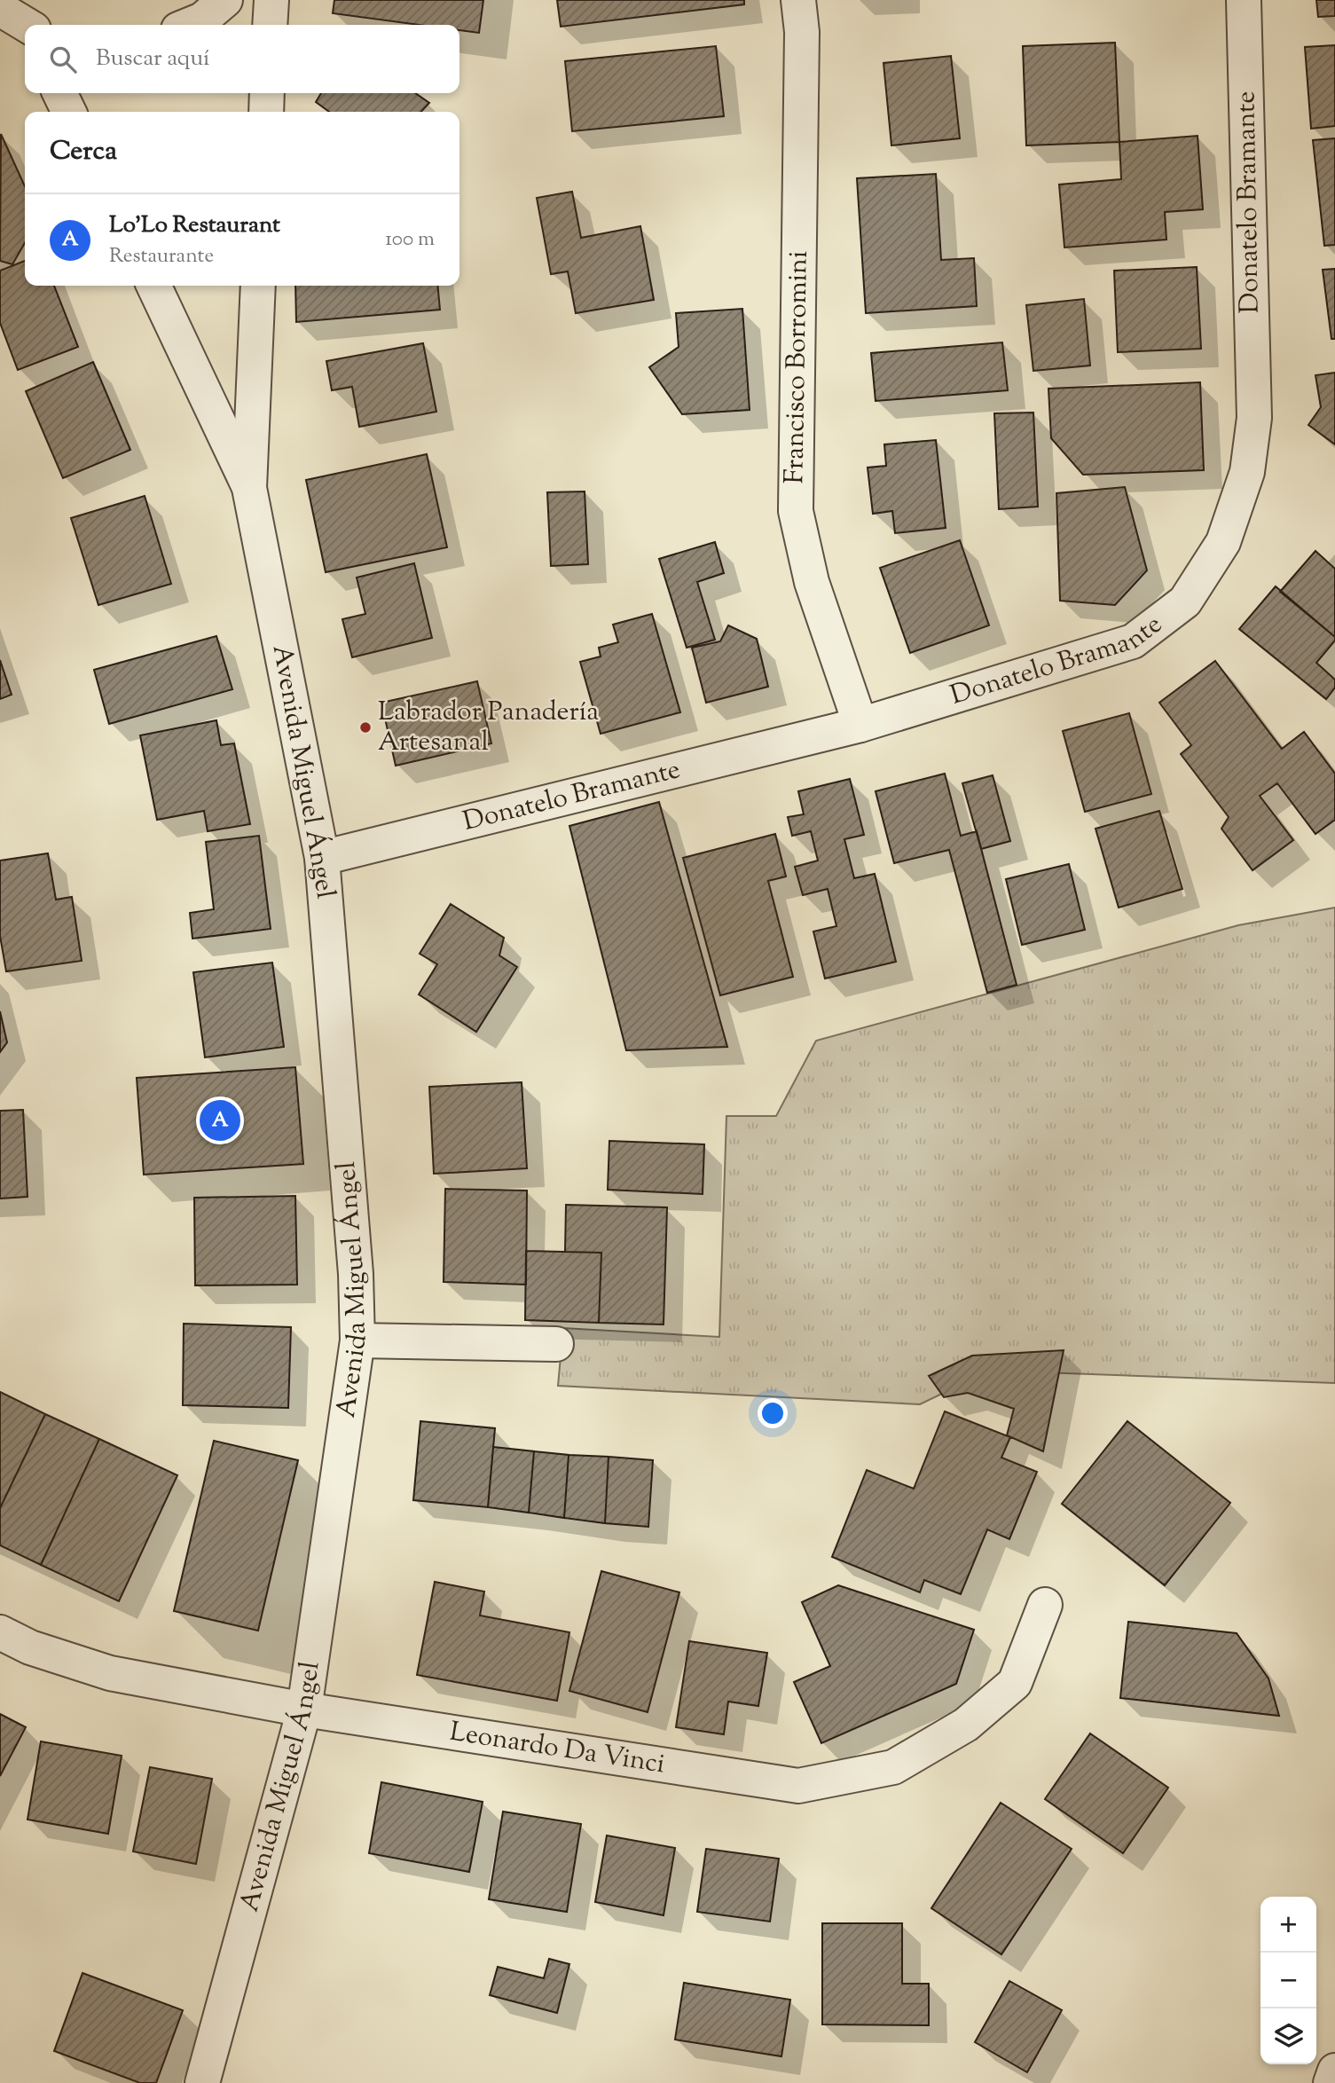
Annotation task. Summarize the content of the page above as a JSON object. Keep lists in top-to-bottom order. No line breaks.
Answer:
{"streets":{"street":["Donatelo Bramante","Francisco Borromini","Avenida Miguel Ángel","Leonardo Da Vinci"]},"crossings":[["Donatelo Bramante","Francisco Borromini"],["Donatelo Bramante","Avenida Miguel Ángel"],["Avenida Miguel Ángel","Leonardo Da Vinci"]],"places":["Labrador Panadería Artesanal"],"page":{"search":"Buscar aquí","heading":"Cerca","list":[{"mark":"A","name":"Lo'Lo Restaurant","note":"Restaurante","value":"100 m"}],"pins":"A","map_buttons":["+","−"]}}
